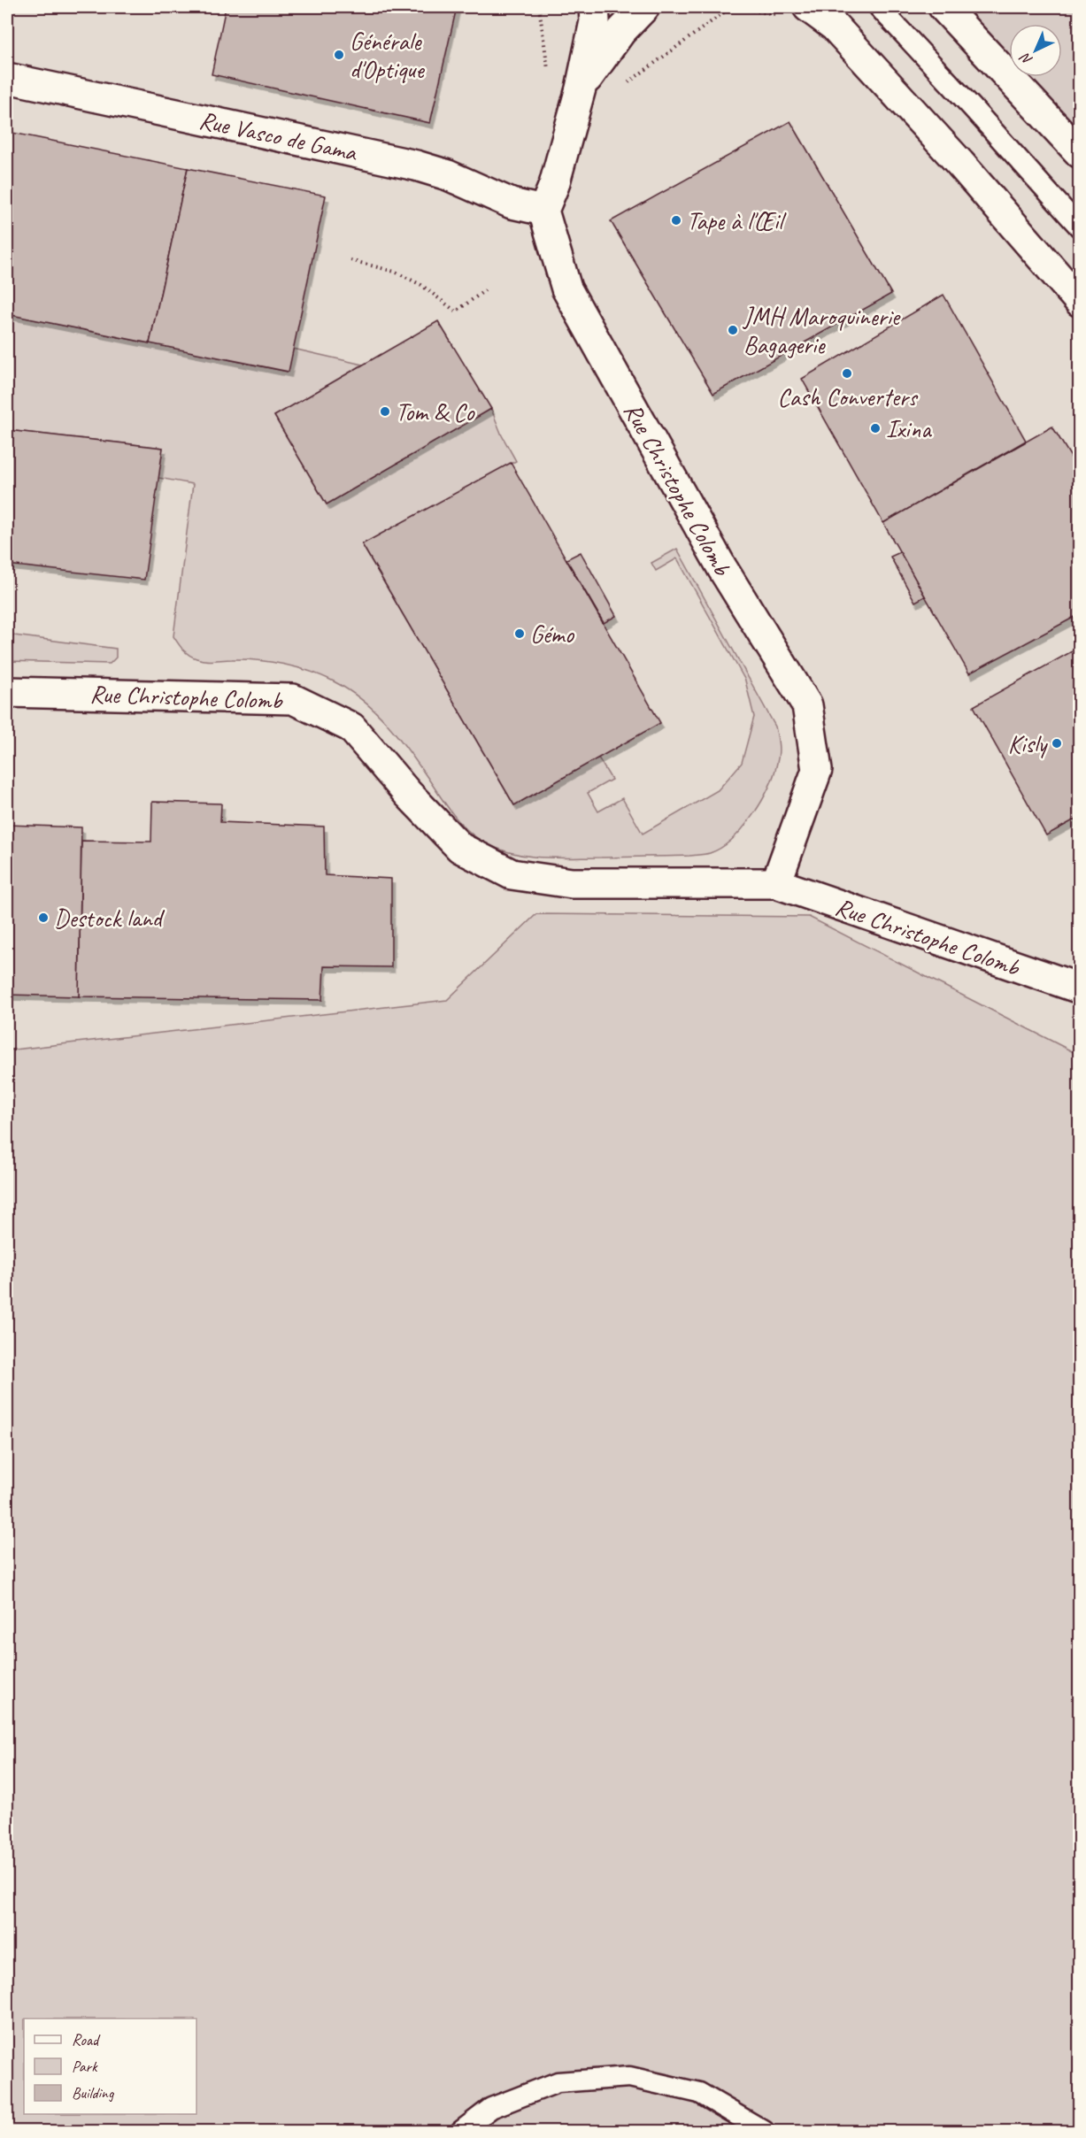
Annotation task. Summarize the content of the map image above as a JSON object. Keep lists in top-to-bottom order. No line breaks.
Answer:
{"streets":{"street":["Rue Vasco de Gama","Rue Christophe Colomb"]},"crossings":[["Rue Vasco de Gama","Rue Christophe Colomb"]],"places":["Générale d'Optique","Tape à l'Œil","JMH Maroquinerie Bagagerie","Cash Converters","Tom & Co","Ixina","Gémo","Kisly","Destock land"],"legend":["Road","Park","Building"],"north":"bottom left"}
